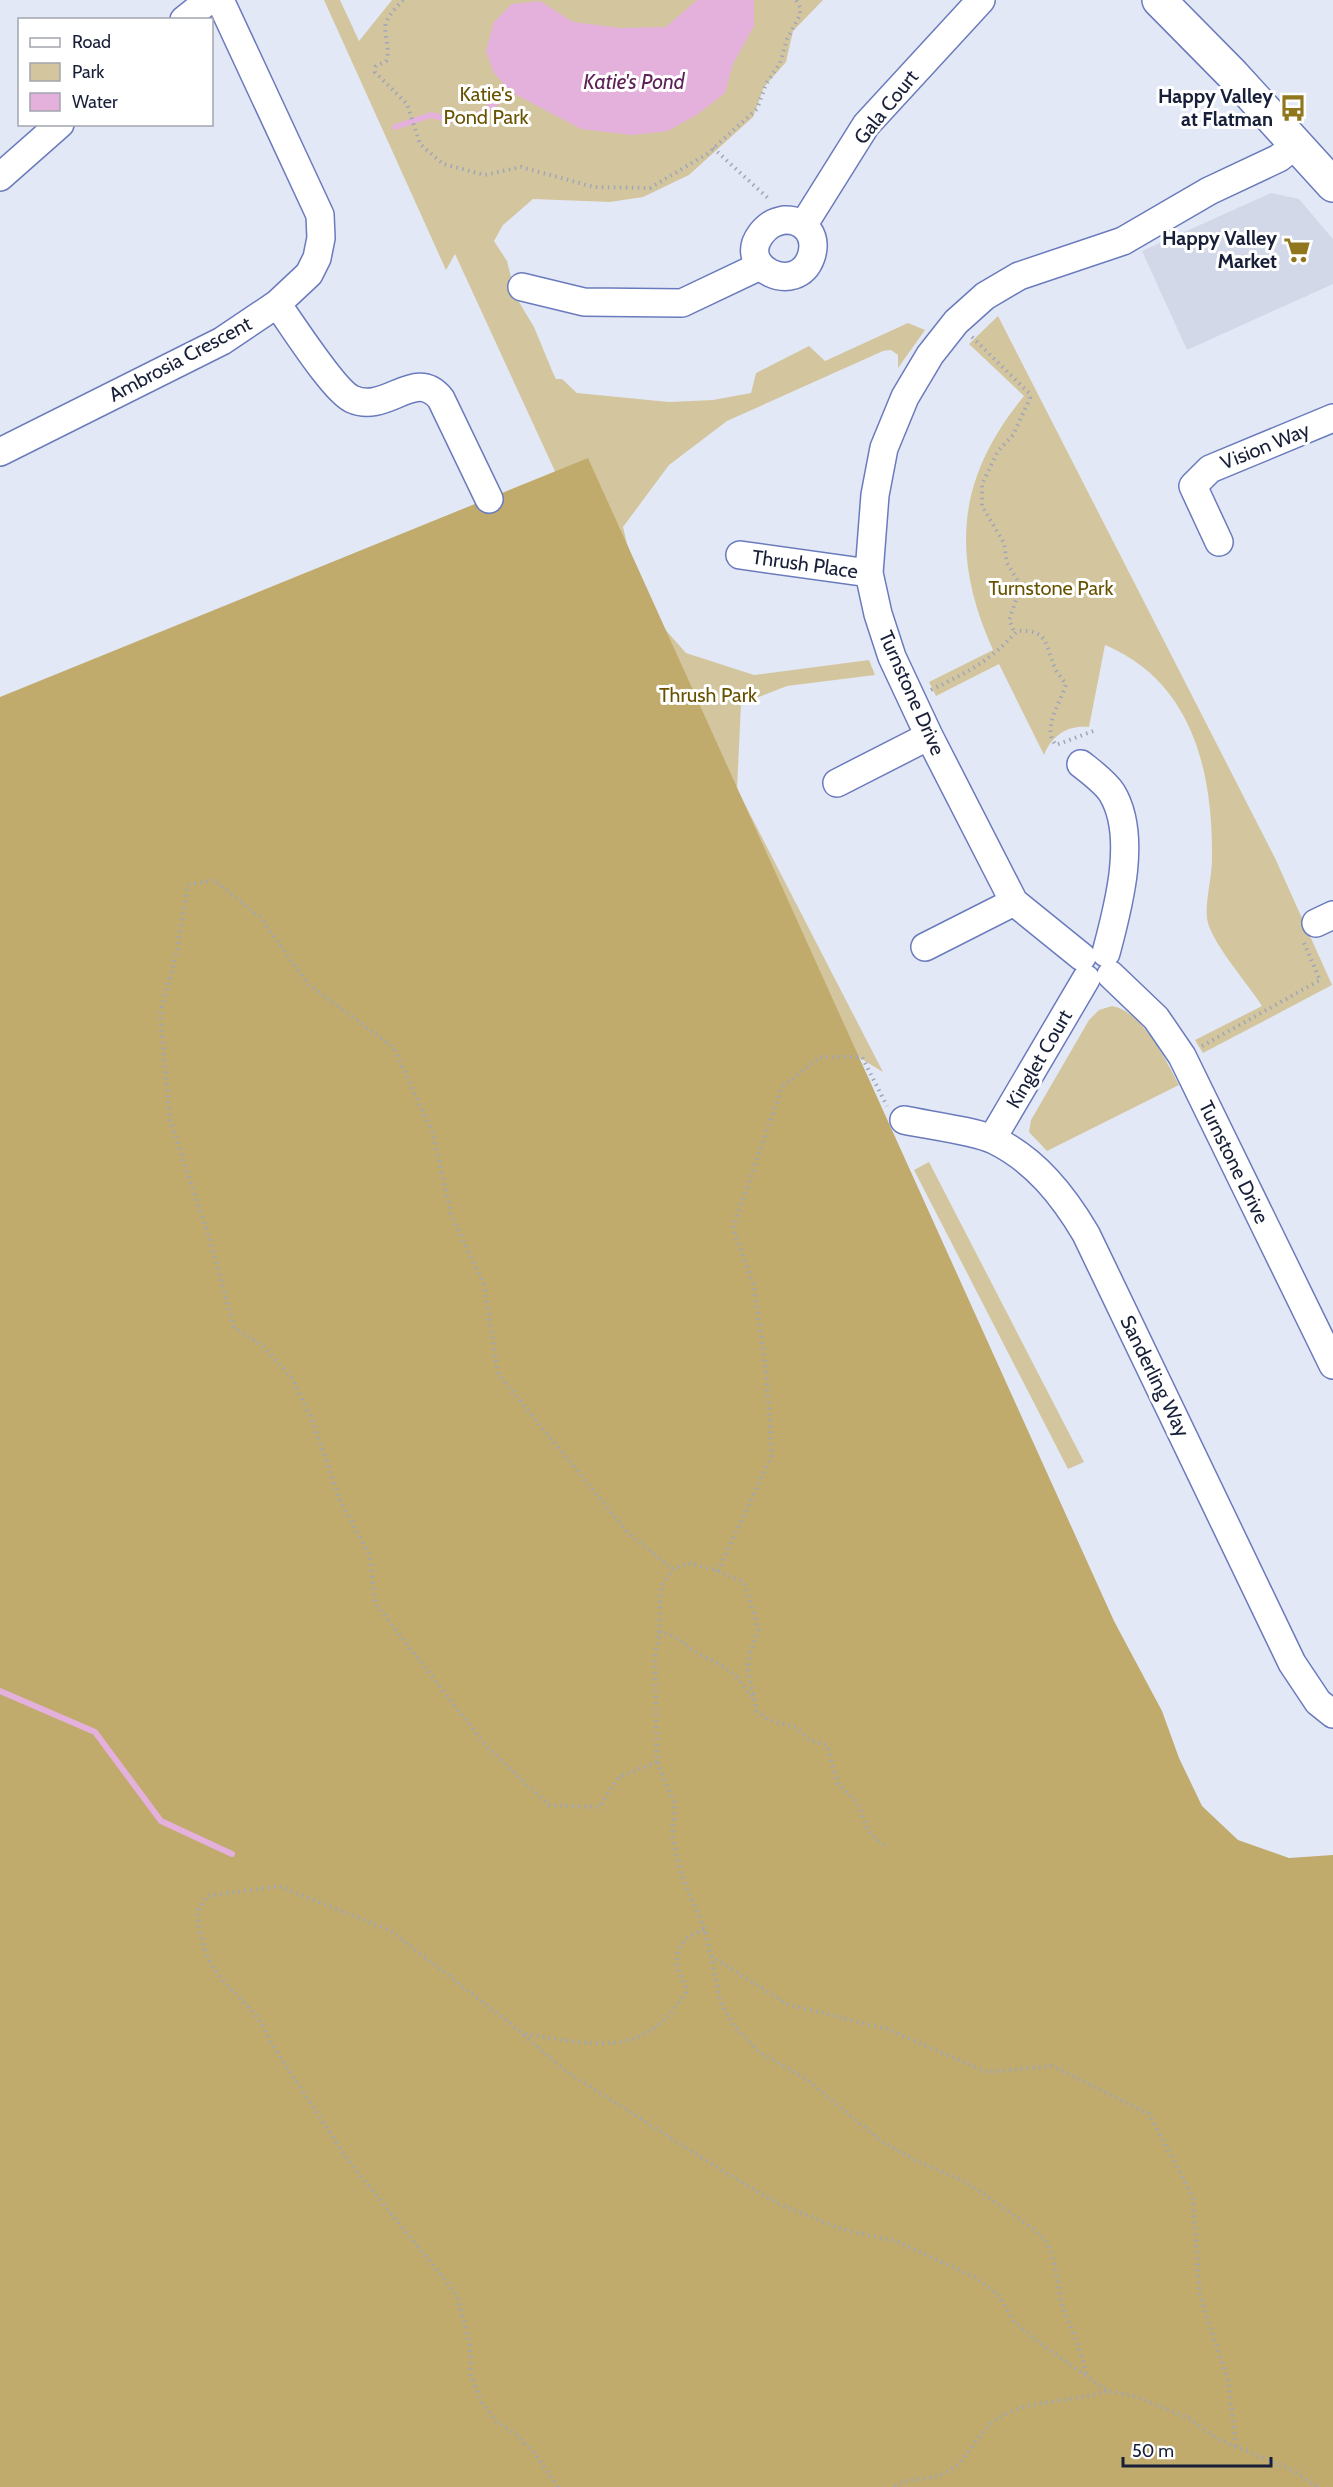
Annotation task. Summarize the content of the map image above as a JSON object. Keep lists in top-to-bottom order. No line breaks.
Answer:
{"streets":{"street":["Gala Court","Ambrosia Crescent","Vision Way","Thrush Place","Turnstone Drive","Kinglet Court","Sanderling Way"]},"crossings":[["Thrush Place","Turnstone Drive"],["Turnstone Drive","Kinglet Court"],["Kinglet Court","Sanderling Way"]],"water":["Katie's Pond"],"parks":["Katie's Pond Park","Turnstone Park","Thrush Park"],"places":{"bus stop":["Happy Valley at Flatman"],"supermarket":["Happy Valley Market"]},"legend":["Road","Park","Water"],"scale_bar":"50 m"}
